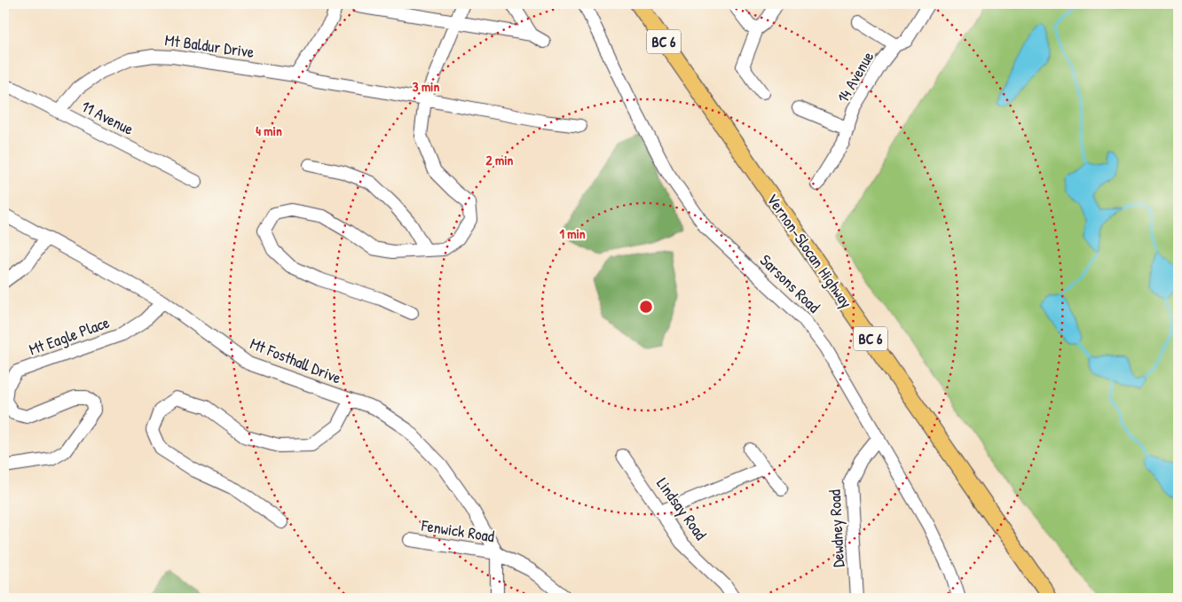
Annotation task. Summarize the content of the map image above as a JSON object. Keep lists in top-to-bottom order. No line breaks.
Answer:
{"streets":{"main road":["BC 6","Vernon-Slocan Highway"],"street":["Mt Baldur Drive","14 Avenue","11 Avenue","Sarsons Road","Mt Eagle Place","Mt Fosthall Drive","Lindsay Road","Dewdney Road","Fenwick Road"]},"crossings":[["Mt Baldur Drive","11 Avenue"],["Sarsons Road","Dewdney Road"],["Mt Eagle Place","Mt Fosthall Drive"],["Mt Fosthall Drive","Fenwick Road"]],"rings":["3 min","4 min","2 min","1 min"]}
